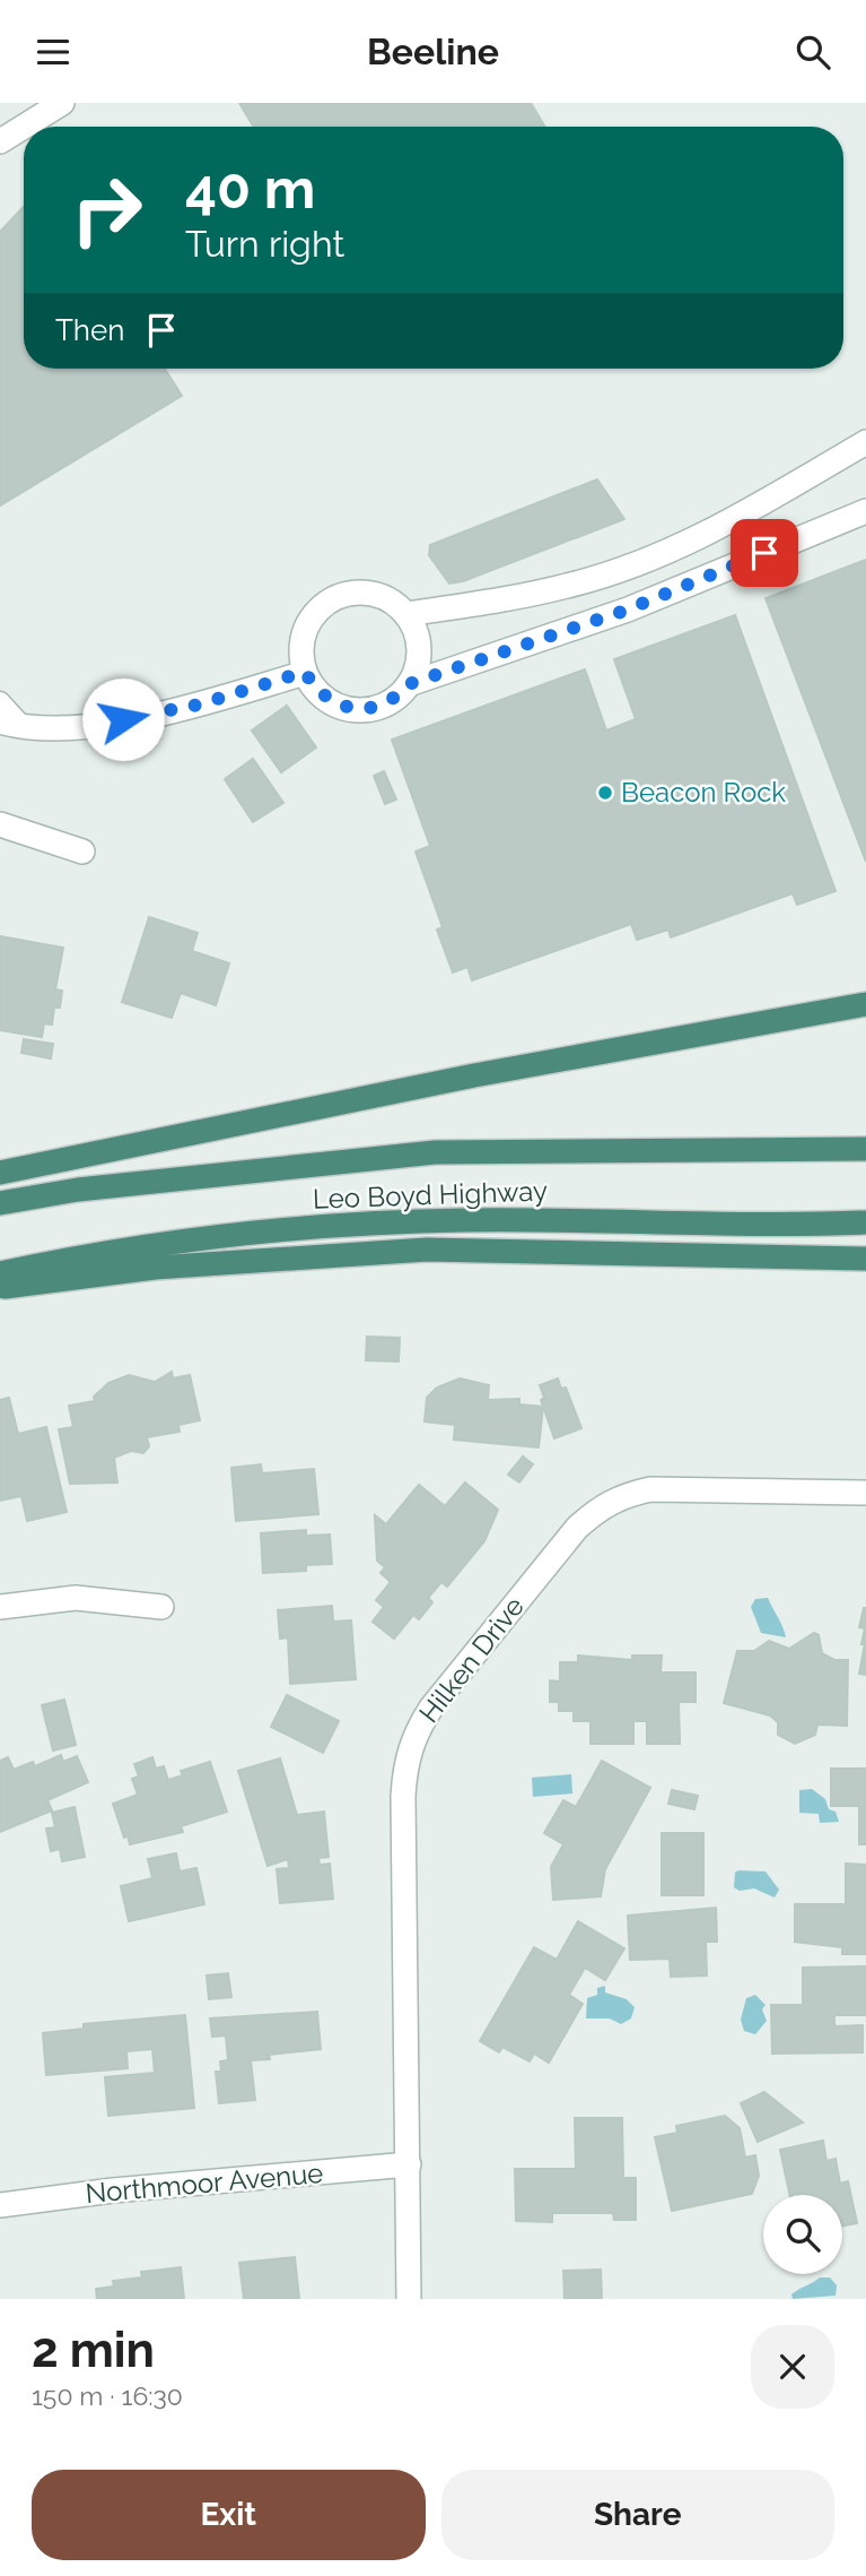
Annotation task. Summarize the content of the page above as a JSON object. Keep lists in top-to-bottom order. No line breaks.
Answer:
{"streets":{"highway":["Leo Boyd Highway"],"street":["Hilken Drive","Northmoor Avenue"]},"crossings":[["Hilken Drive","Northmoor Avenue"]],"places":["Beacon Rock"],"page":{"header":"Beeline","turn":["40 m","Turn right"],"then":"Then","heading":["2 min","150 m · 16:30"],"buttons":["Exit","Share"]}}
